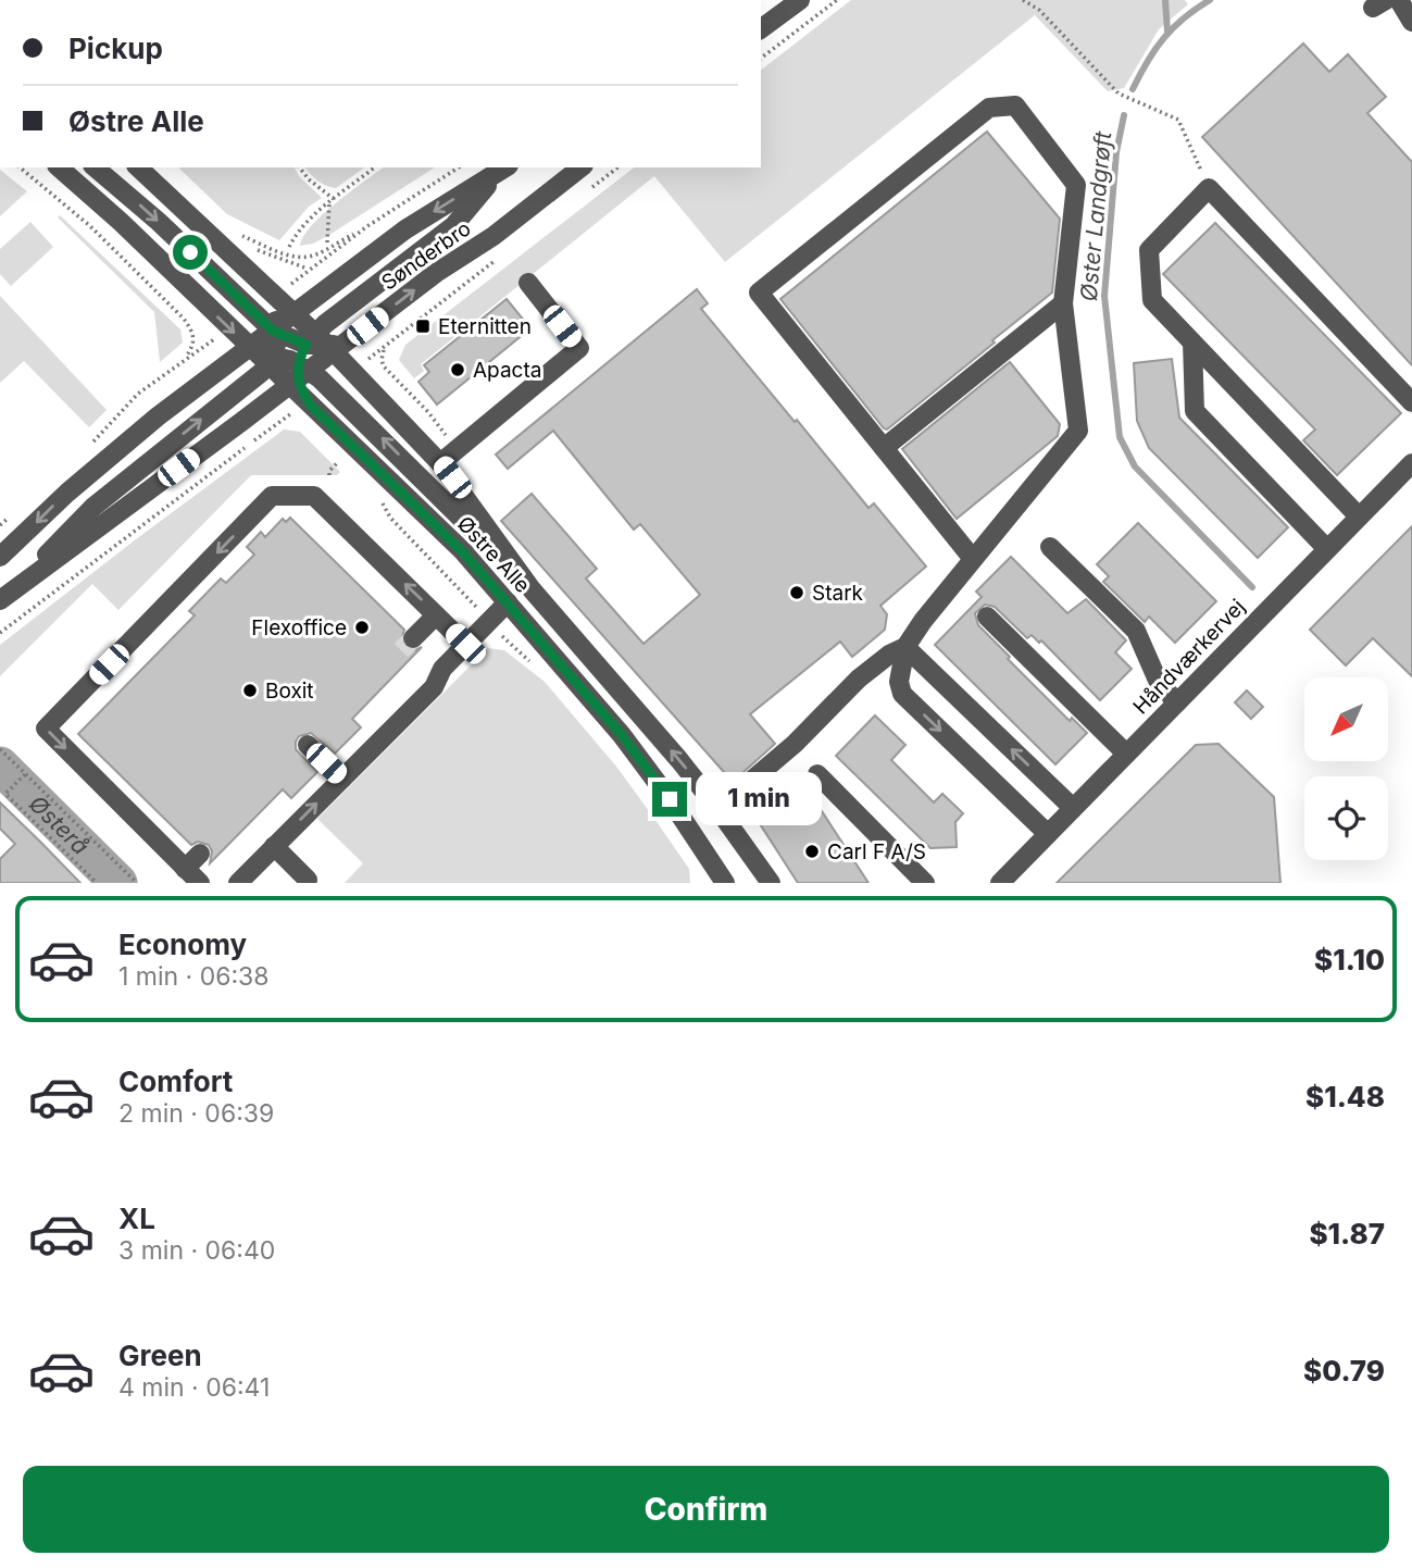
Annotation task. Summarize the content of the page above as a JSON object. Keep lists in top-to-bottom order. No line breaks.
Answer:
{"streets":{"street":["Sønderbro","Østre Alle","Håndværkervej"]},"crossings":[["Sønderbro","Østre Alle"]],"water":["Øster Landgrøft","Østerå"],"places":{"transit":["Eternitten"],"other":["Apacta","Stark","Flexoffice","Boxit","Carl F A/S"]},"north":"bottom left","page":{"banner":["Pickup","Østre Alle"],"bubble":"1 min","list":[{"name":"Economy","note":"1 min · 06:38","value":"$1.10"},{"name":"Comfort","note":"2 min · 06:39","value":"$1.48"},{"name":"XL","note":"3 min · 06:40","value":"$1.87"},{"name":"Green","note":"4 min · 06:41","value":"$0.79"}],"buttons":"Confirm"}}
